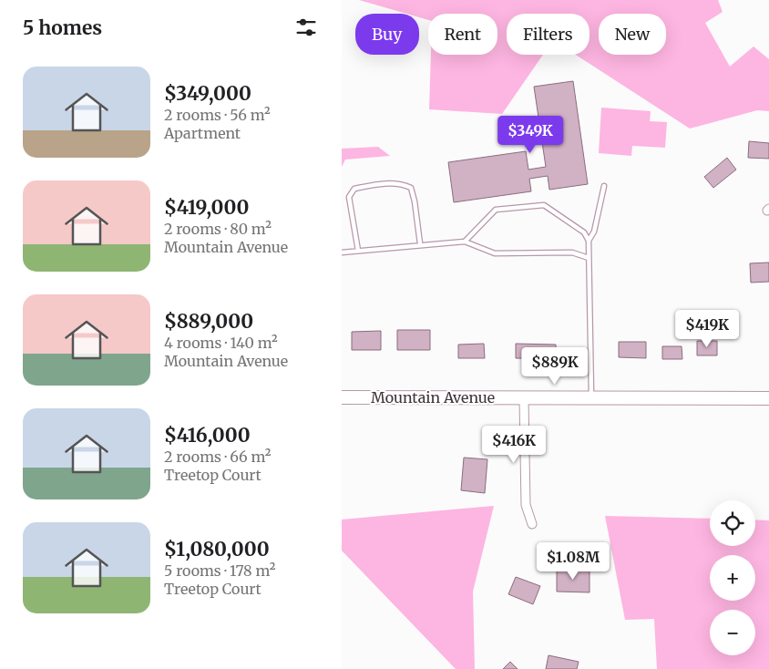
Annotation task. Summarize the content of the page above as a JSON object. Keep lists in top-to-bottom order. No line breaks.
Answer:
{"streets":{"main road":["Mountain Avenue"]},"page":{"heading":"5 homes","chip":["Buy","Rent","Filters","New"],"list":[{"name":"$349,000","note":"2 rooms · 56 m² · Apartment"},{"name":"$419,000","note":"2 rooms · 80 m² · Mountain Avenue"},{"name":"$889,000","note":"4 rooms · 140 m² · Mountain Avenue"},{"name":"$416,000","note":"2 rooms · 66 m² · Treetop Court"},{"name":"$1,080,000","note":"5 rooms · 178 m² · Treetop Court"}],"price":["$349K","$419K","$889K","$416K","$1.08M"],"map_buttons":["+","−"]}}
